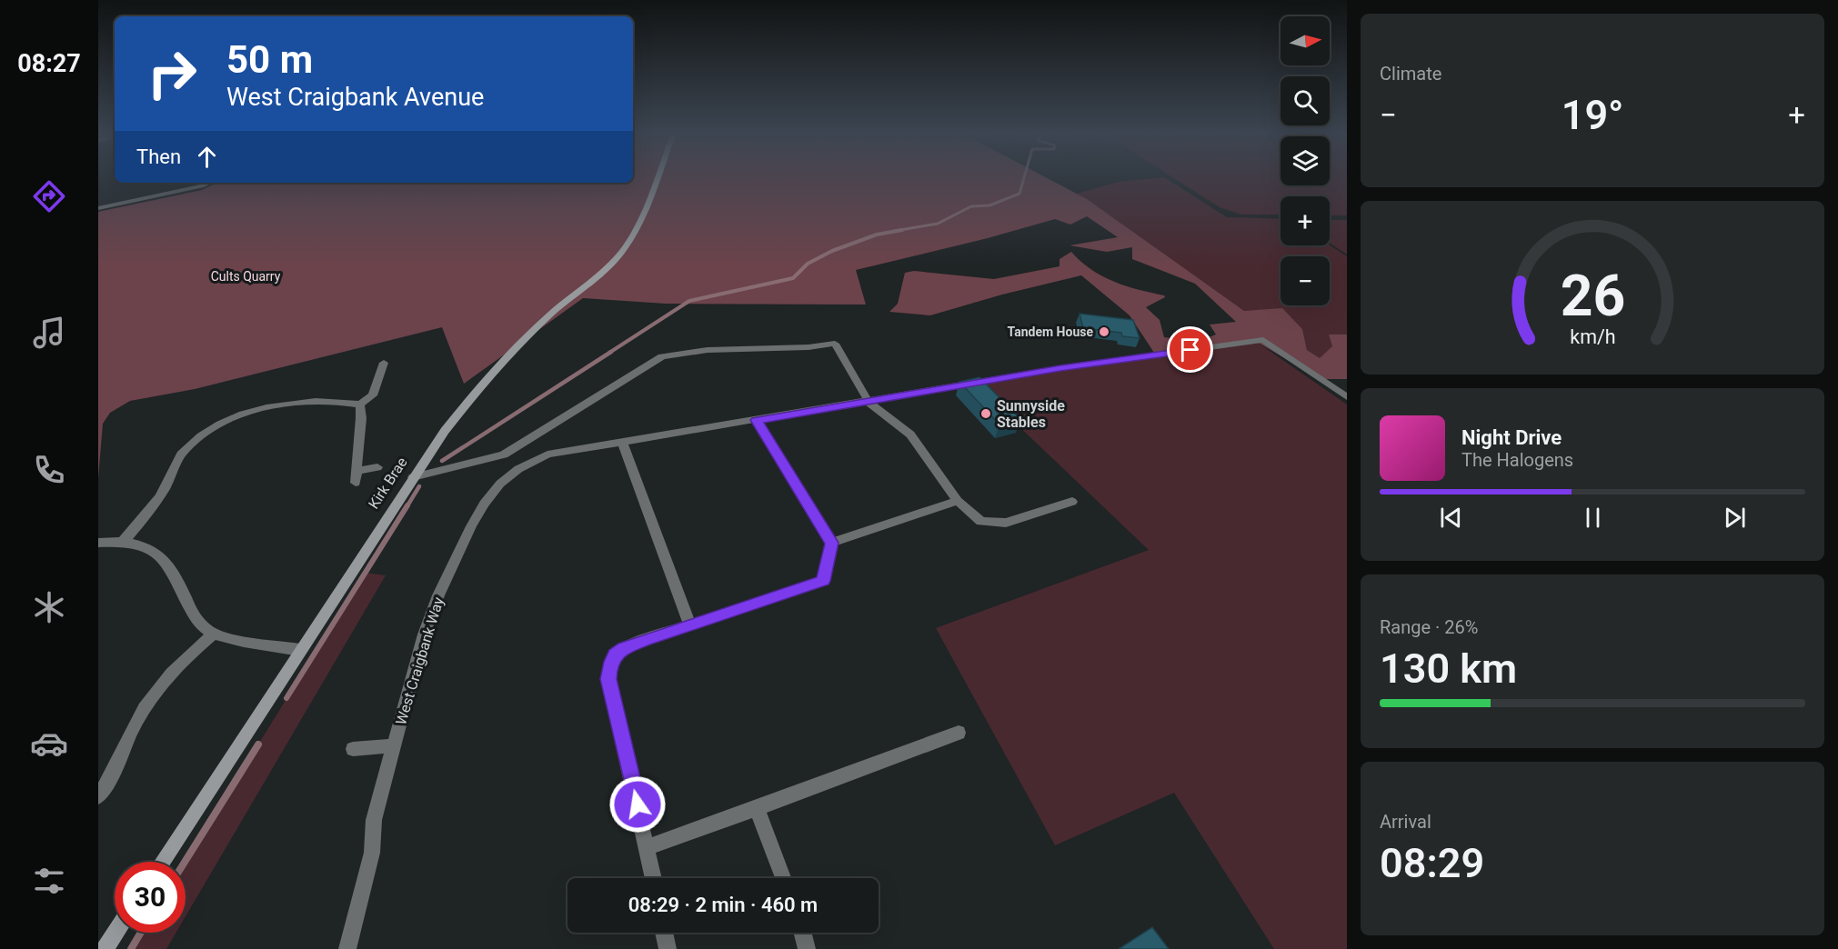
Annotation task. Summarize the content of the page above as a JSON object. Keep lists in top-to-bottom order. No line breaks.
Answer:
{"streets":{"street":["Kirk Brae","West Craigbank Way"]},"parks":["Cults Quarry"],"places":["Tandem House","Sunnyside Stables"],"north":"right","page":{"tabs":"08:27","tile":["Climate",["Range · 26%","130 km"],["Arrival","08:29"]],"map_buttons":["+","−"],"turn":["50 m","West Craigbank Avenue"],"heat":["−","19°","+"],"then":"Then","song":["Night Drive","The Halogens"],"limit":"30","trip":"08:29 · 2 min · 460 m","gauge":["26","km/h"]}}
